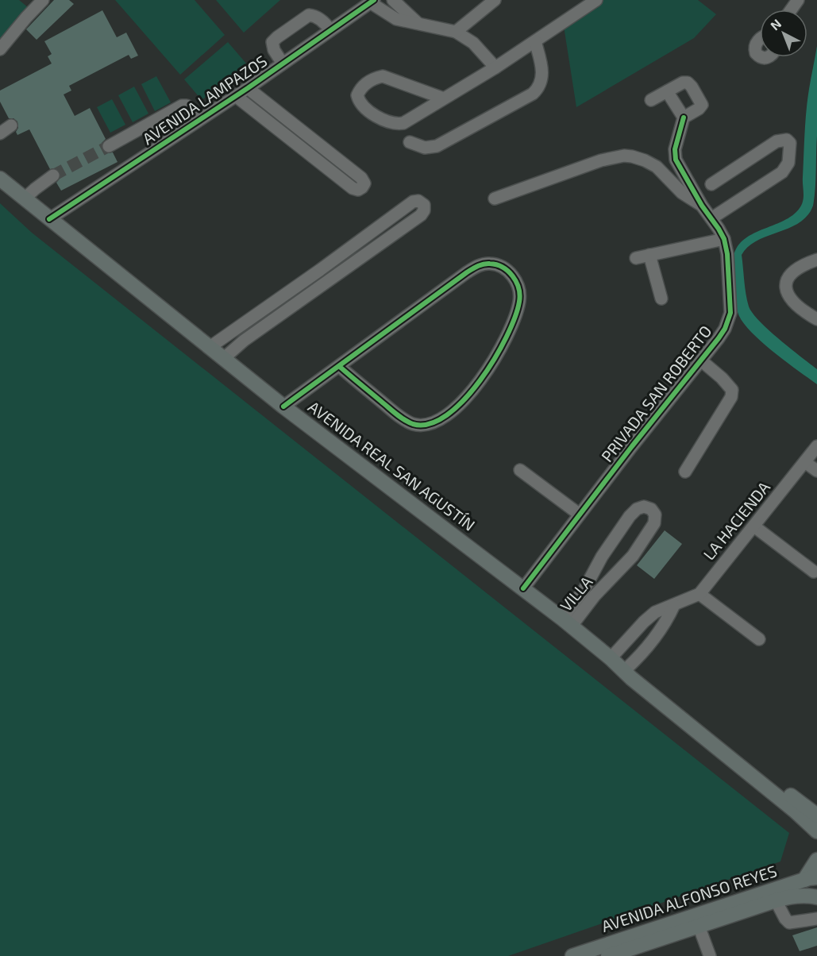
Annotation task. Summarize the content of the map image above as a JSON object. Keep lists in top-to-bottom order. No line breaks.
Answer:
{"streets":{"main road":["AVENIDA REAL SAN AGUSTÍN","AVENIDA ALFONSO REYES"],"street":["AVENIDA LAMPAZOS","PRIVADA SAN ROBERTO","LA HACIENDA","VILLA"]},"crossings":[["AVENIDA LAMPAZOS","AVENIDA REAL SAN AGUSTÍN"],["PRIVADA SAN ROBERTO","AVENIDA REAL SAN AGUSTÍN"],["AVENIDA REAL SAN AGUSTÍN","LA HACIENDA"],["AVENIDA REAL SAN AGUSTÍN","VILLA"]],"north":"top left"}
